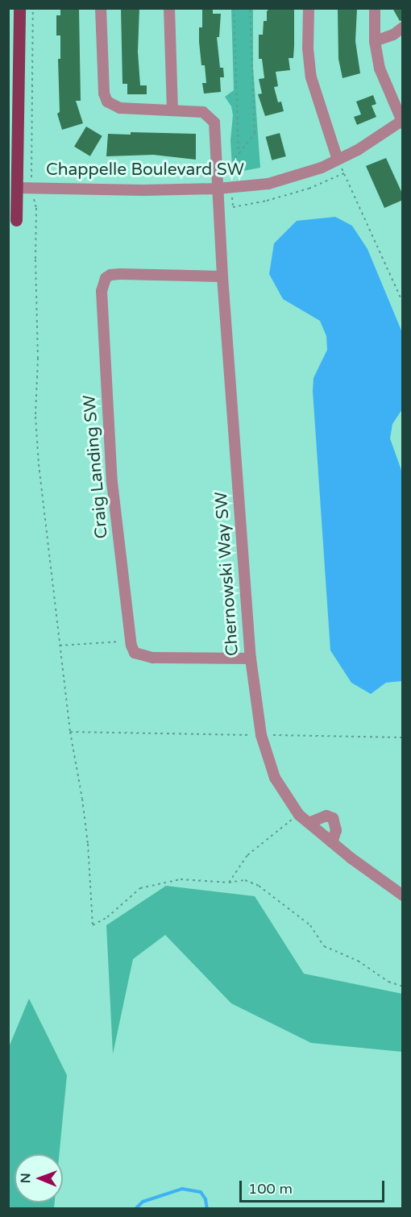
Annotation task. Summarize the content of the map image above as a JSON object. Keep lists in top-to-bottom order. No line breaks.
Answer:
{"streets":{"street":["Chappelle Boulevard SW","Craig Landing SW","Chernowski Way SW"]},"crossings":[["Chappelle Boulevard SW","Chernowski Way SW"],["Craig Landing SW","Chernowski Way SW"]],"scale_bar":"100 m","north":"left"}
